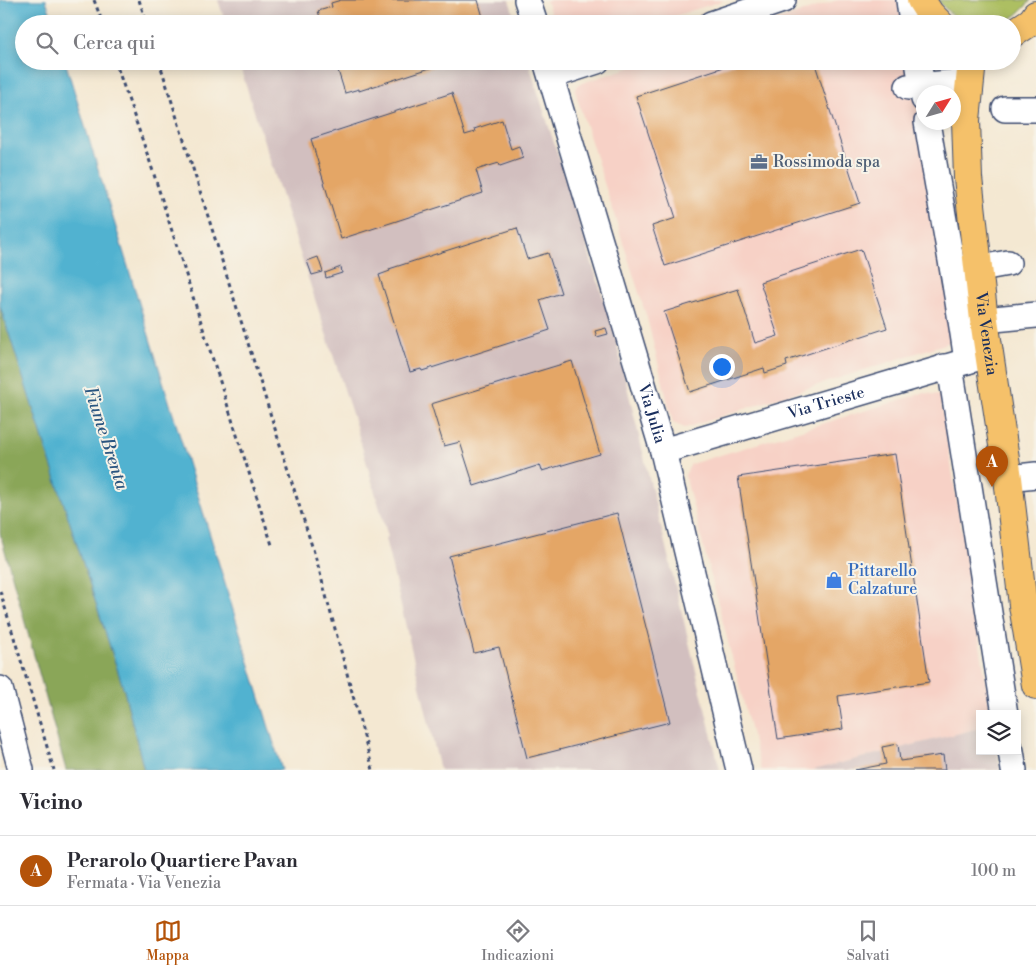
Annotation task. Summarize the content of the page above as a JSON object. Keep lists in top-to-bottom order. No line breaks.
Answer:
{"streets":{"main road":["Via Venezia"],"street":["Via Trieste","Via Julia"]},"crossings":[["Via Venezia","Via Trieste"],["Via Trieste","Via Julia"]],"water":["Fiume Brenta"],"places":{"office":["Rossimoda spa"],"shop":["Pittarello Calzature"]},"north":"top right","page":{"search":"Cerca qui","pins":"A","heading":"Vicino","list":[{"mark":"A","name":"Perarolo Quartiere Pavan","note":"Fermata · Via Venezia","value":"100 m"}],"nav":["Mappa","Indicazioni","Salvati"]}}
